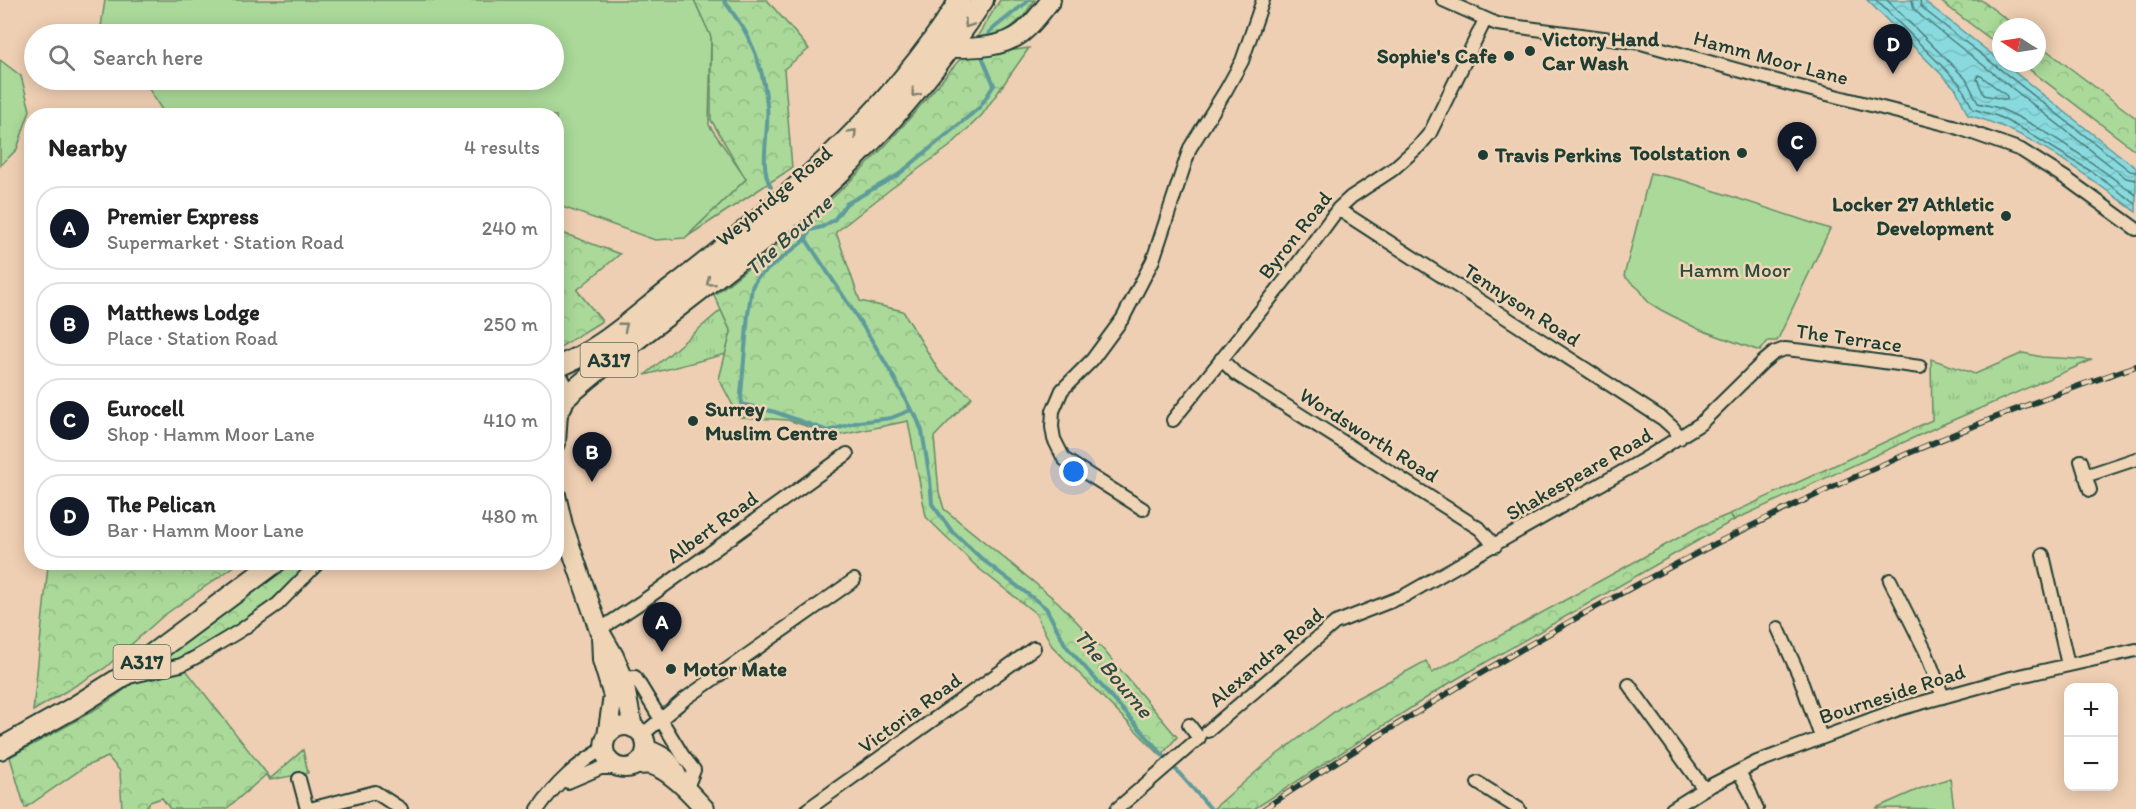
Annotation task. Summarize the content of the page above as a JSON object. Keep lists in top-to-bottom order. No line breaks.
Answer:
{"streets":{"main road":["Weybridge Road","A317"],"street":["Hamm Moor Lane","Byron Road","Tennyson Road","The Terrace","Wordsworth Road","Shakespeare Road","Albert Road","Alexandra Road","Bourneside Road","Victoria Road"]},"crossings":[["Hamm Moor Lane","Byron Road"],["Byron Road","Tennyson Road"],["Byron Road","Wordsworth Road"],["Tennyson Road","Shakespeare Road"],["The Terrace","Shakespeare Road"],["Wordsworth Road","Shakespeare Road"],["Shakespeare Road","Alexandra Road"]],"water":["The Bourne"],"parks":["Hamm Moor"],"places":["Victory Hand Car Wash","Sophie's Cafe","Toolstation","Travis Perkins","Locker 27 Athletic Development","Surrey Muslim Centre","Motor Mate"],"north":"left","page":{"pins":["D","C","B","A"],"search":"Search here","heading":["Nearby","4 results"],"list":[{"mark":"A","name":"Premier Express","note":"Supermarket · Station Road","value":"240 m"},{"mark":"B","name":"Matthews Lodge","note":"Place · Station Road","value":"250 m"},{"mark":"C","name":"Eurocell","note":"Shop · Hamm Moor Lane","value":"410 m"},{"mark":"D","name":"The Pelican","note":"Bar · Hamm Moor Lane","value":"480 m"}],"map_buttons":["+","−"]}}
